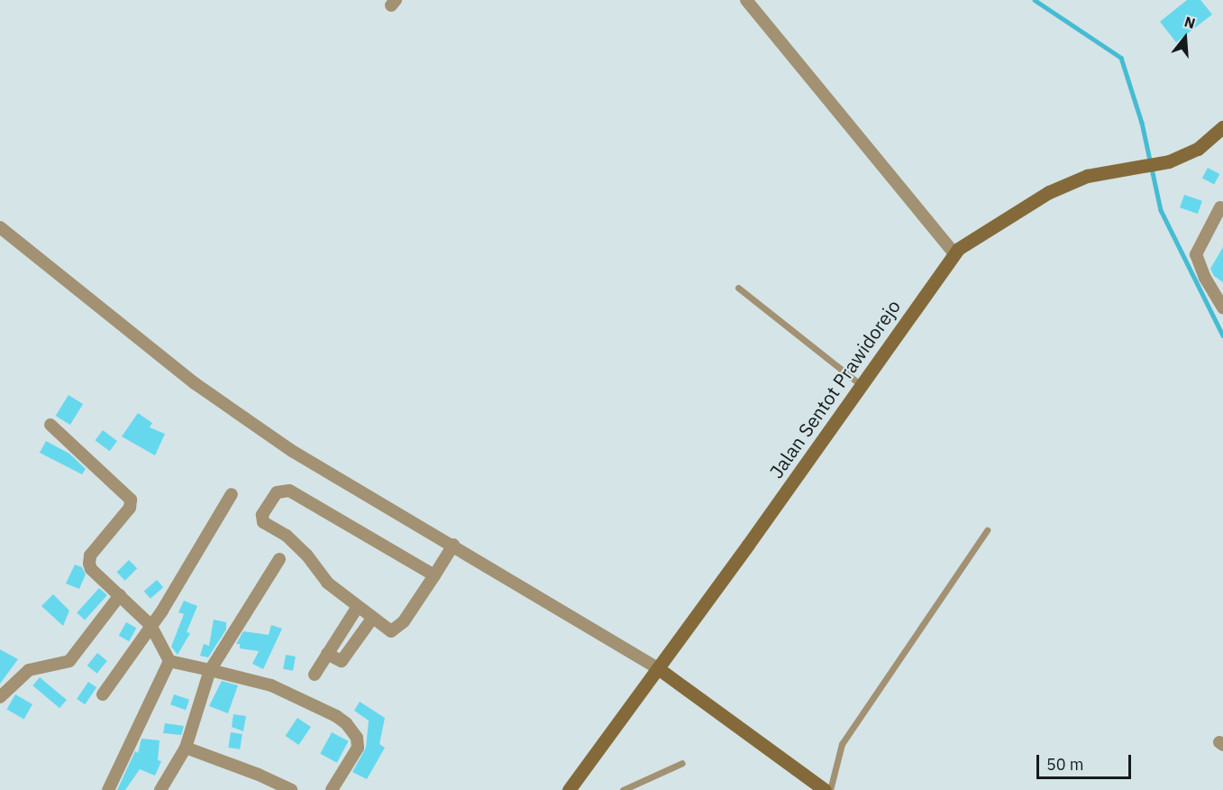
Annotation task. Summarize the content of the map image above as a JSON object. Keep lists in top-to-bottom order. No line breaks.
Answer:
{"streets":{"main road":["Jalan Sentot Prawidorejo"]},"scale_bar":"50 m","north":"top"}
